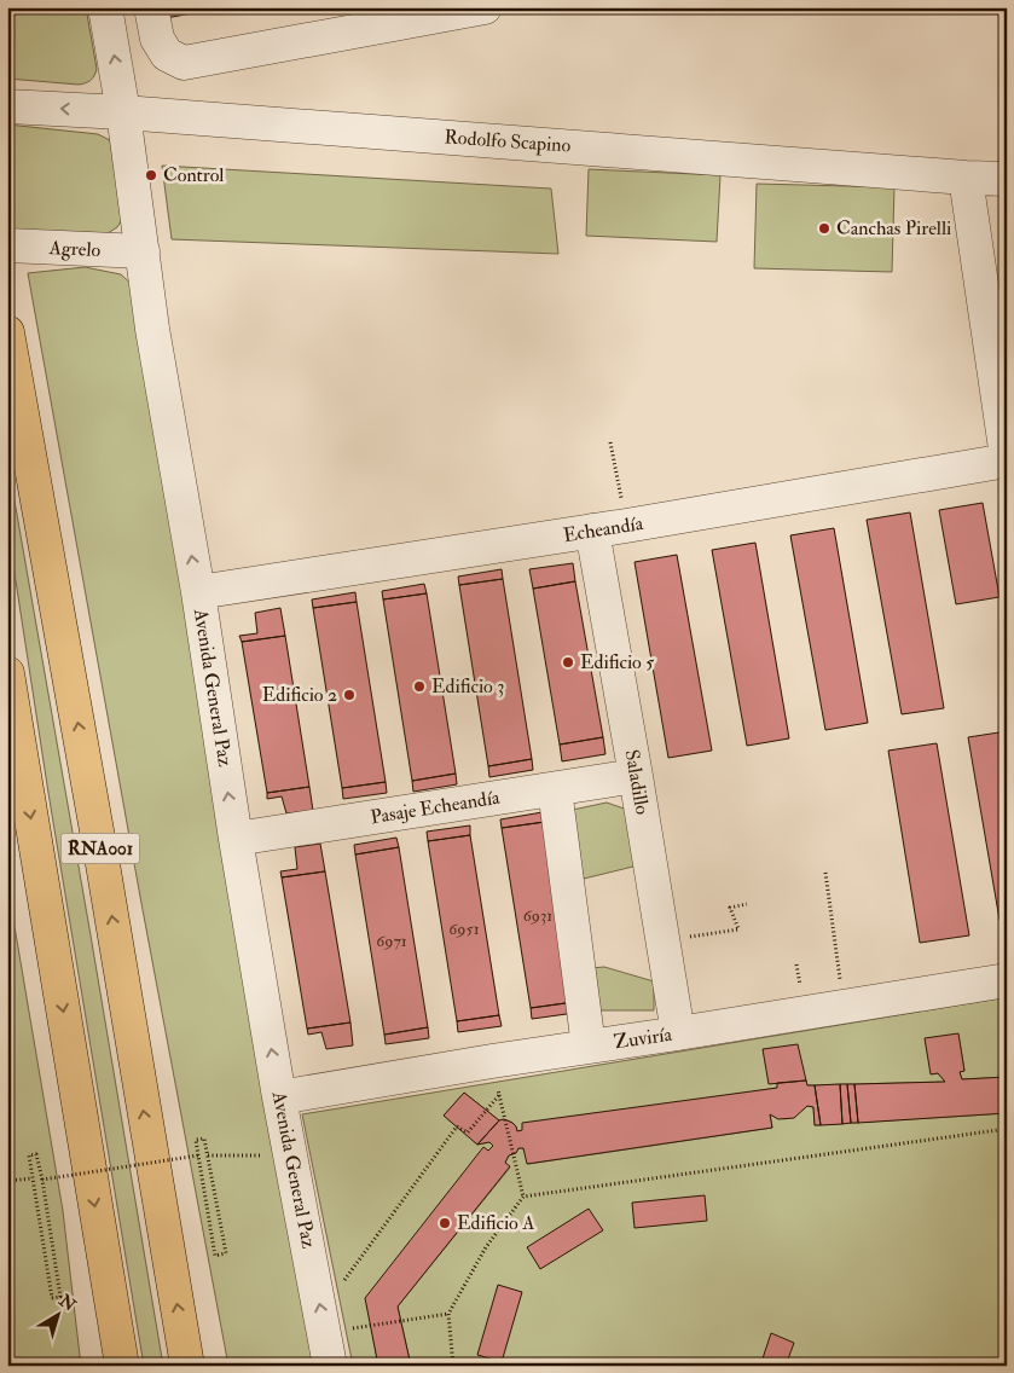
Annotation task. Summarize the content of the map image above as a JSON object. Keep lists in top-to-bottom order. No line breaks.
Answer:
{"streets":{"highway":["RNA001"],"street":["Rodolfo Scapino","Agrelo","Echeandía","Avenida General Paz","Saladillo","Pasaje Echeandía","Zuviría"]},"crossings":[["Rodolfo Scapino","Avenida General Paz"],["Agrelo","Avenida General Paz"],["Echeandía","Avenida General Paz"],["Echeandía","Saladillo"],["Avenida General Paz","Pasaje Echeandía"],["Avenida General Paz","Zuviría"],["Saladillo","Pasaje Echeandía"],["Saladillo","Zuviría"]],"one_way":["Avenida General Paz"],"places":["Control","Canchas Pirelli","Edificio 5","Edificio 3","Edificio 2","Edificio A"],"house_numbers":["6931","6951","6971"],"north":"top right"}
